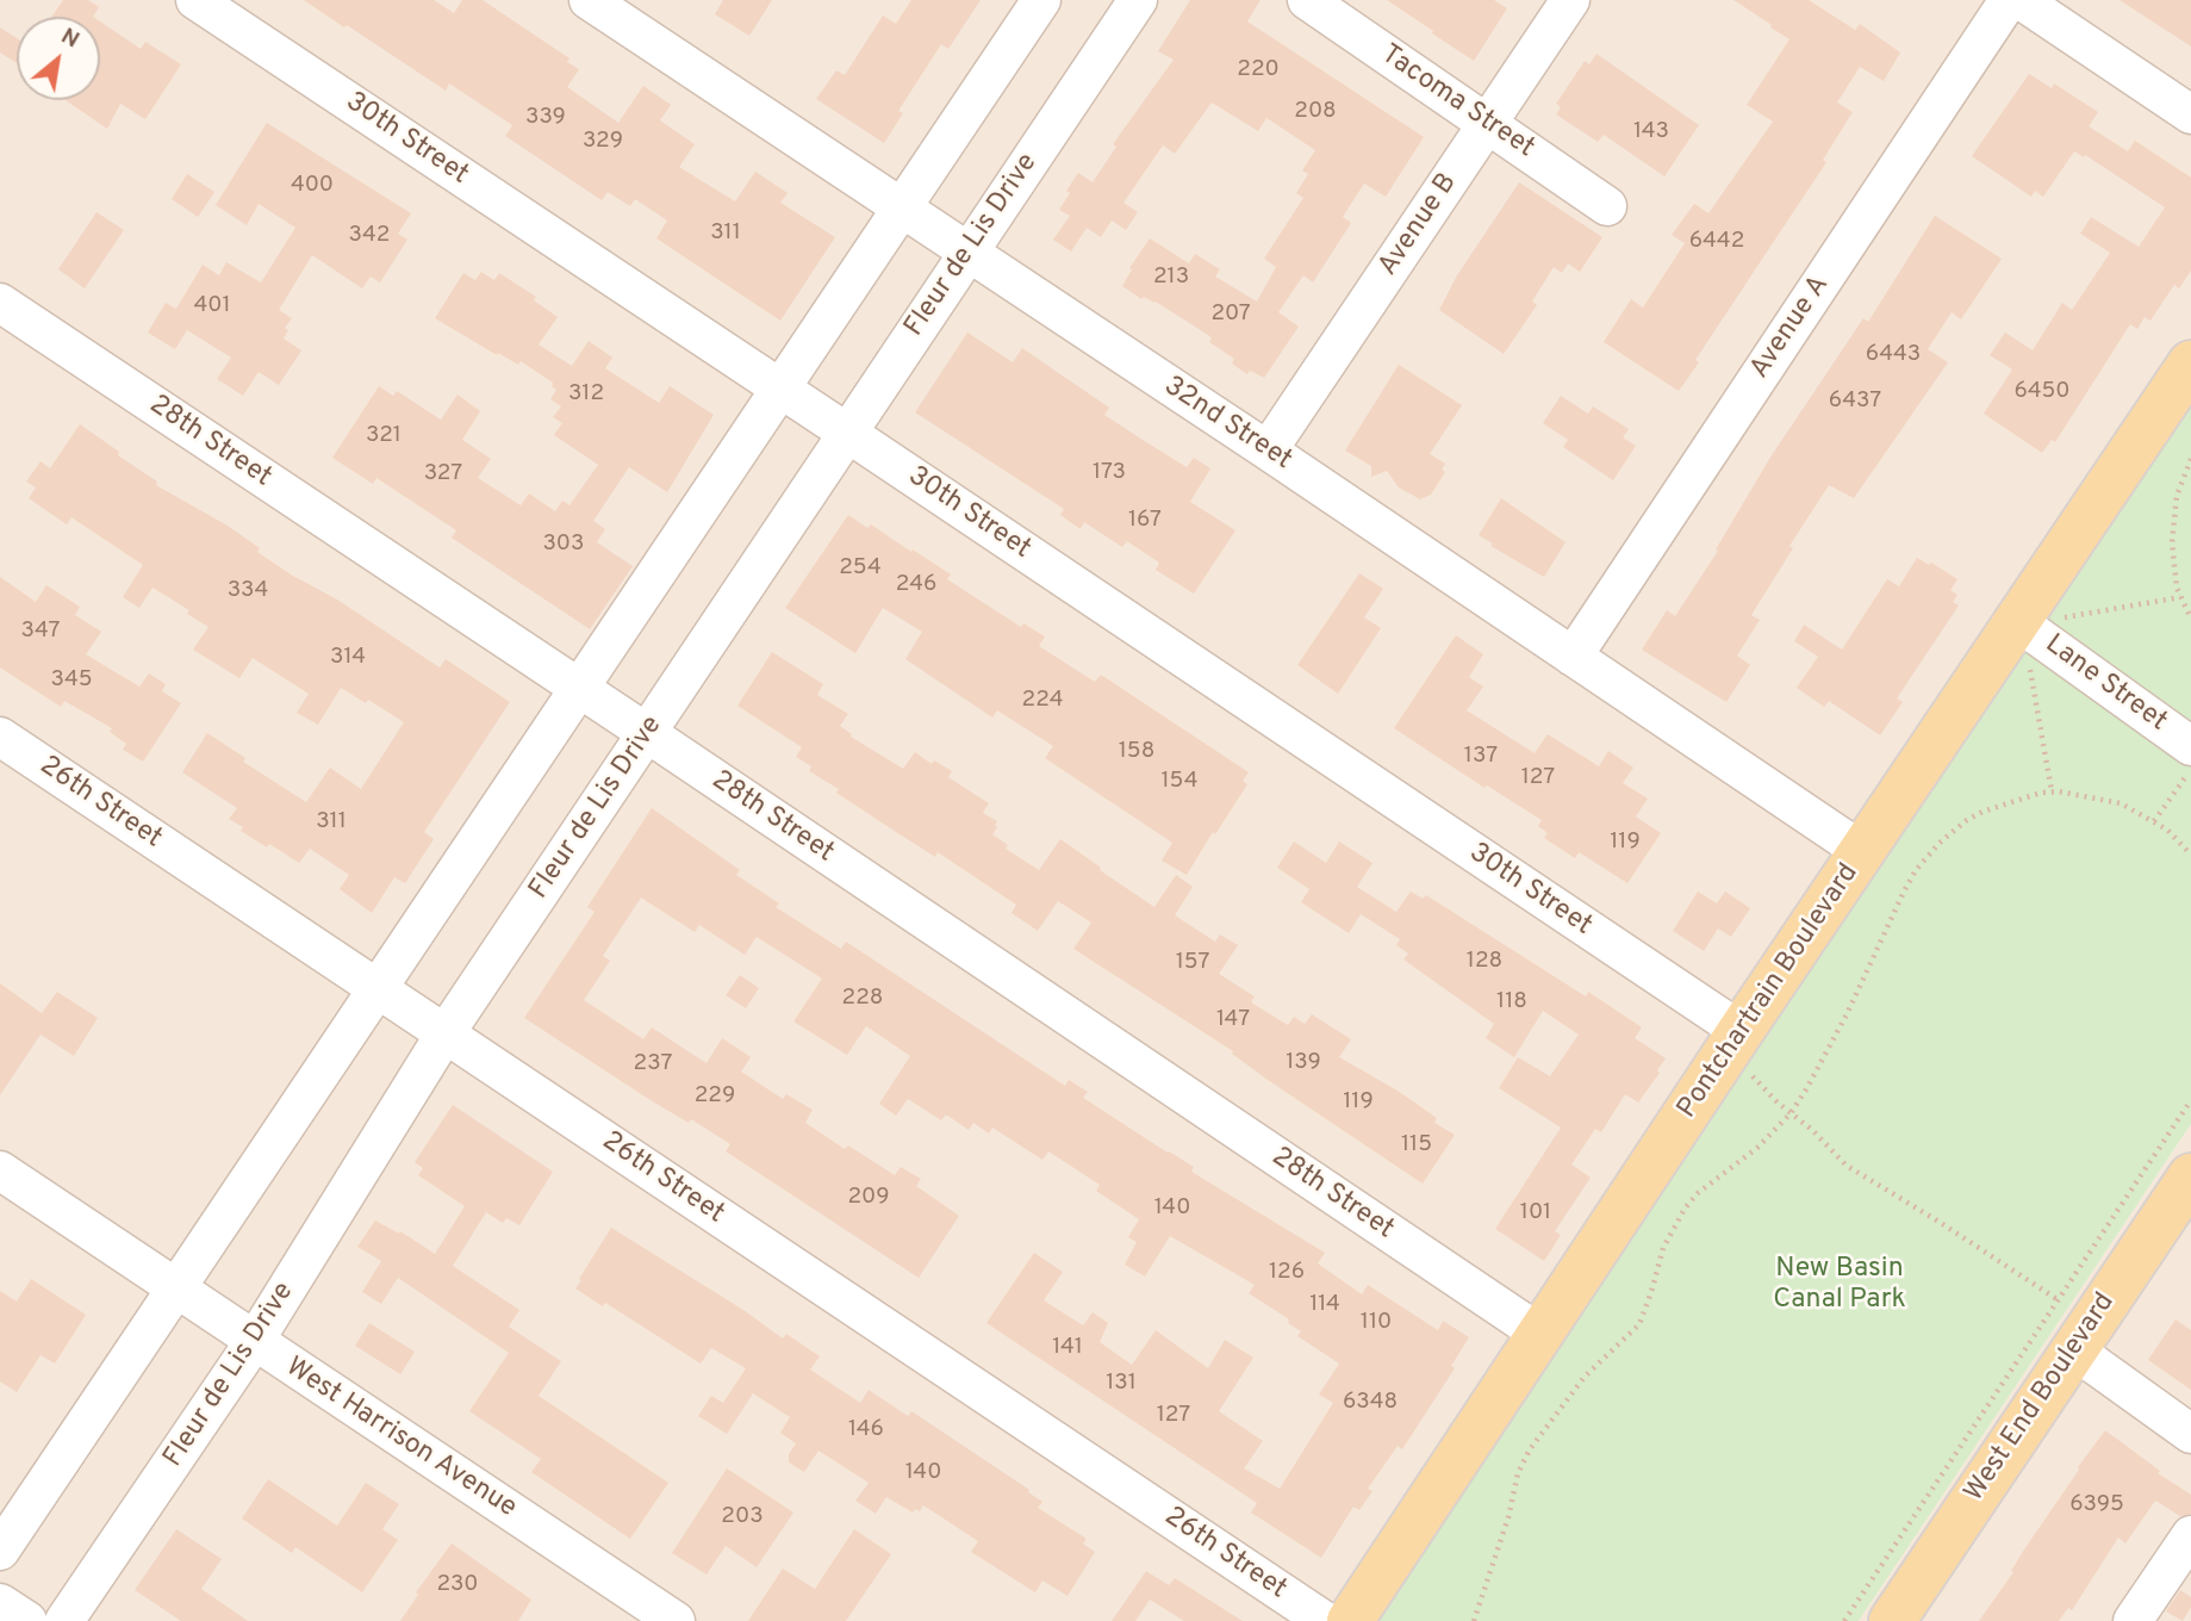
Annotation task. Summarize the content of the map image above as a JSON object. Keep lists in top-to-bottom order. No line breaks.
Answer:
{"streets":{"main road":["Pontchartrain Boulevard","West End Boulevard"],"street":["Tacoma Street","30th Street","Avenue B","Fleur de Lis Drive","Avenue A","32nd Street","28th Street","Lane Street","26th Street","West Harrison Avenue"]},"crossings":[["Tacoma Street","Avenue B"],["30th Street","Fleur de Lis Drive"],["30th Street","Pontchartrain Boulevard"],["Avenue B","32nd Street"],["Fleur de Lis Drive","32nd Street"],["Fleur de Lis Drive","28th Street"],["Fleur de Lis Drive","26th Street"],["Fleur de Lis Drive","West Harrison Avenue"],["Avenue A","32nd Street"],["32nd Street","Pontchartrain Boulevard"],["28th Street","Pontchartrain Boulevard"],["Lane Street","Pontchartrain Boulevard"]],"parks":["New Basin Canal Park"],"house_numbers":["220","208","339","143","329","400","311","342","6442","213","401","207","6443","6450","312","6437","321","173","327","167","303","254","246","334","347","314","345","224","158","137","127","154","311","119","128","157","228","118","147","139","237","229","119","115","209","140","101","126","114","110","141","131","6348","127","146","140","6395","203","230"],"north":"top right"}
